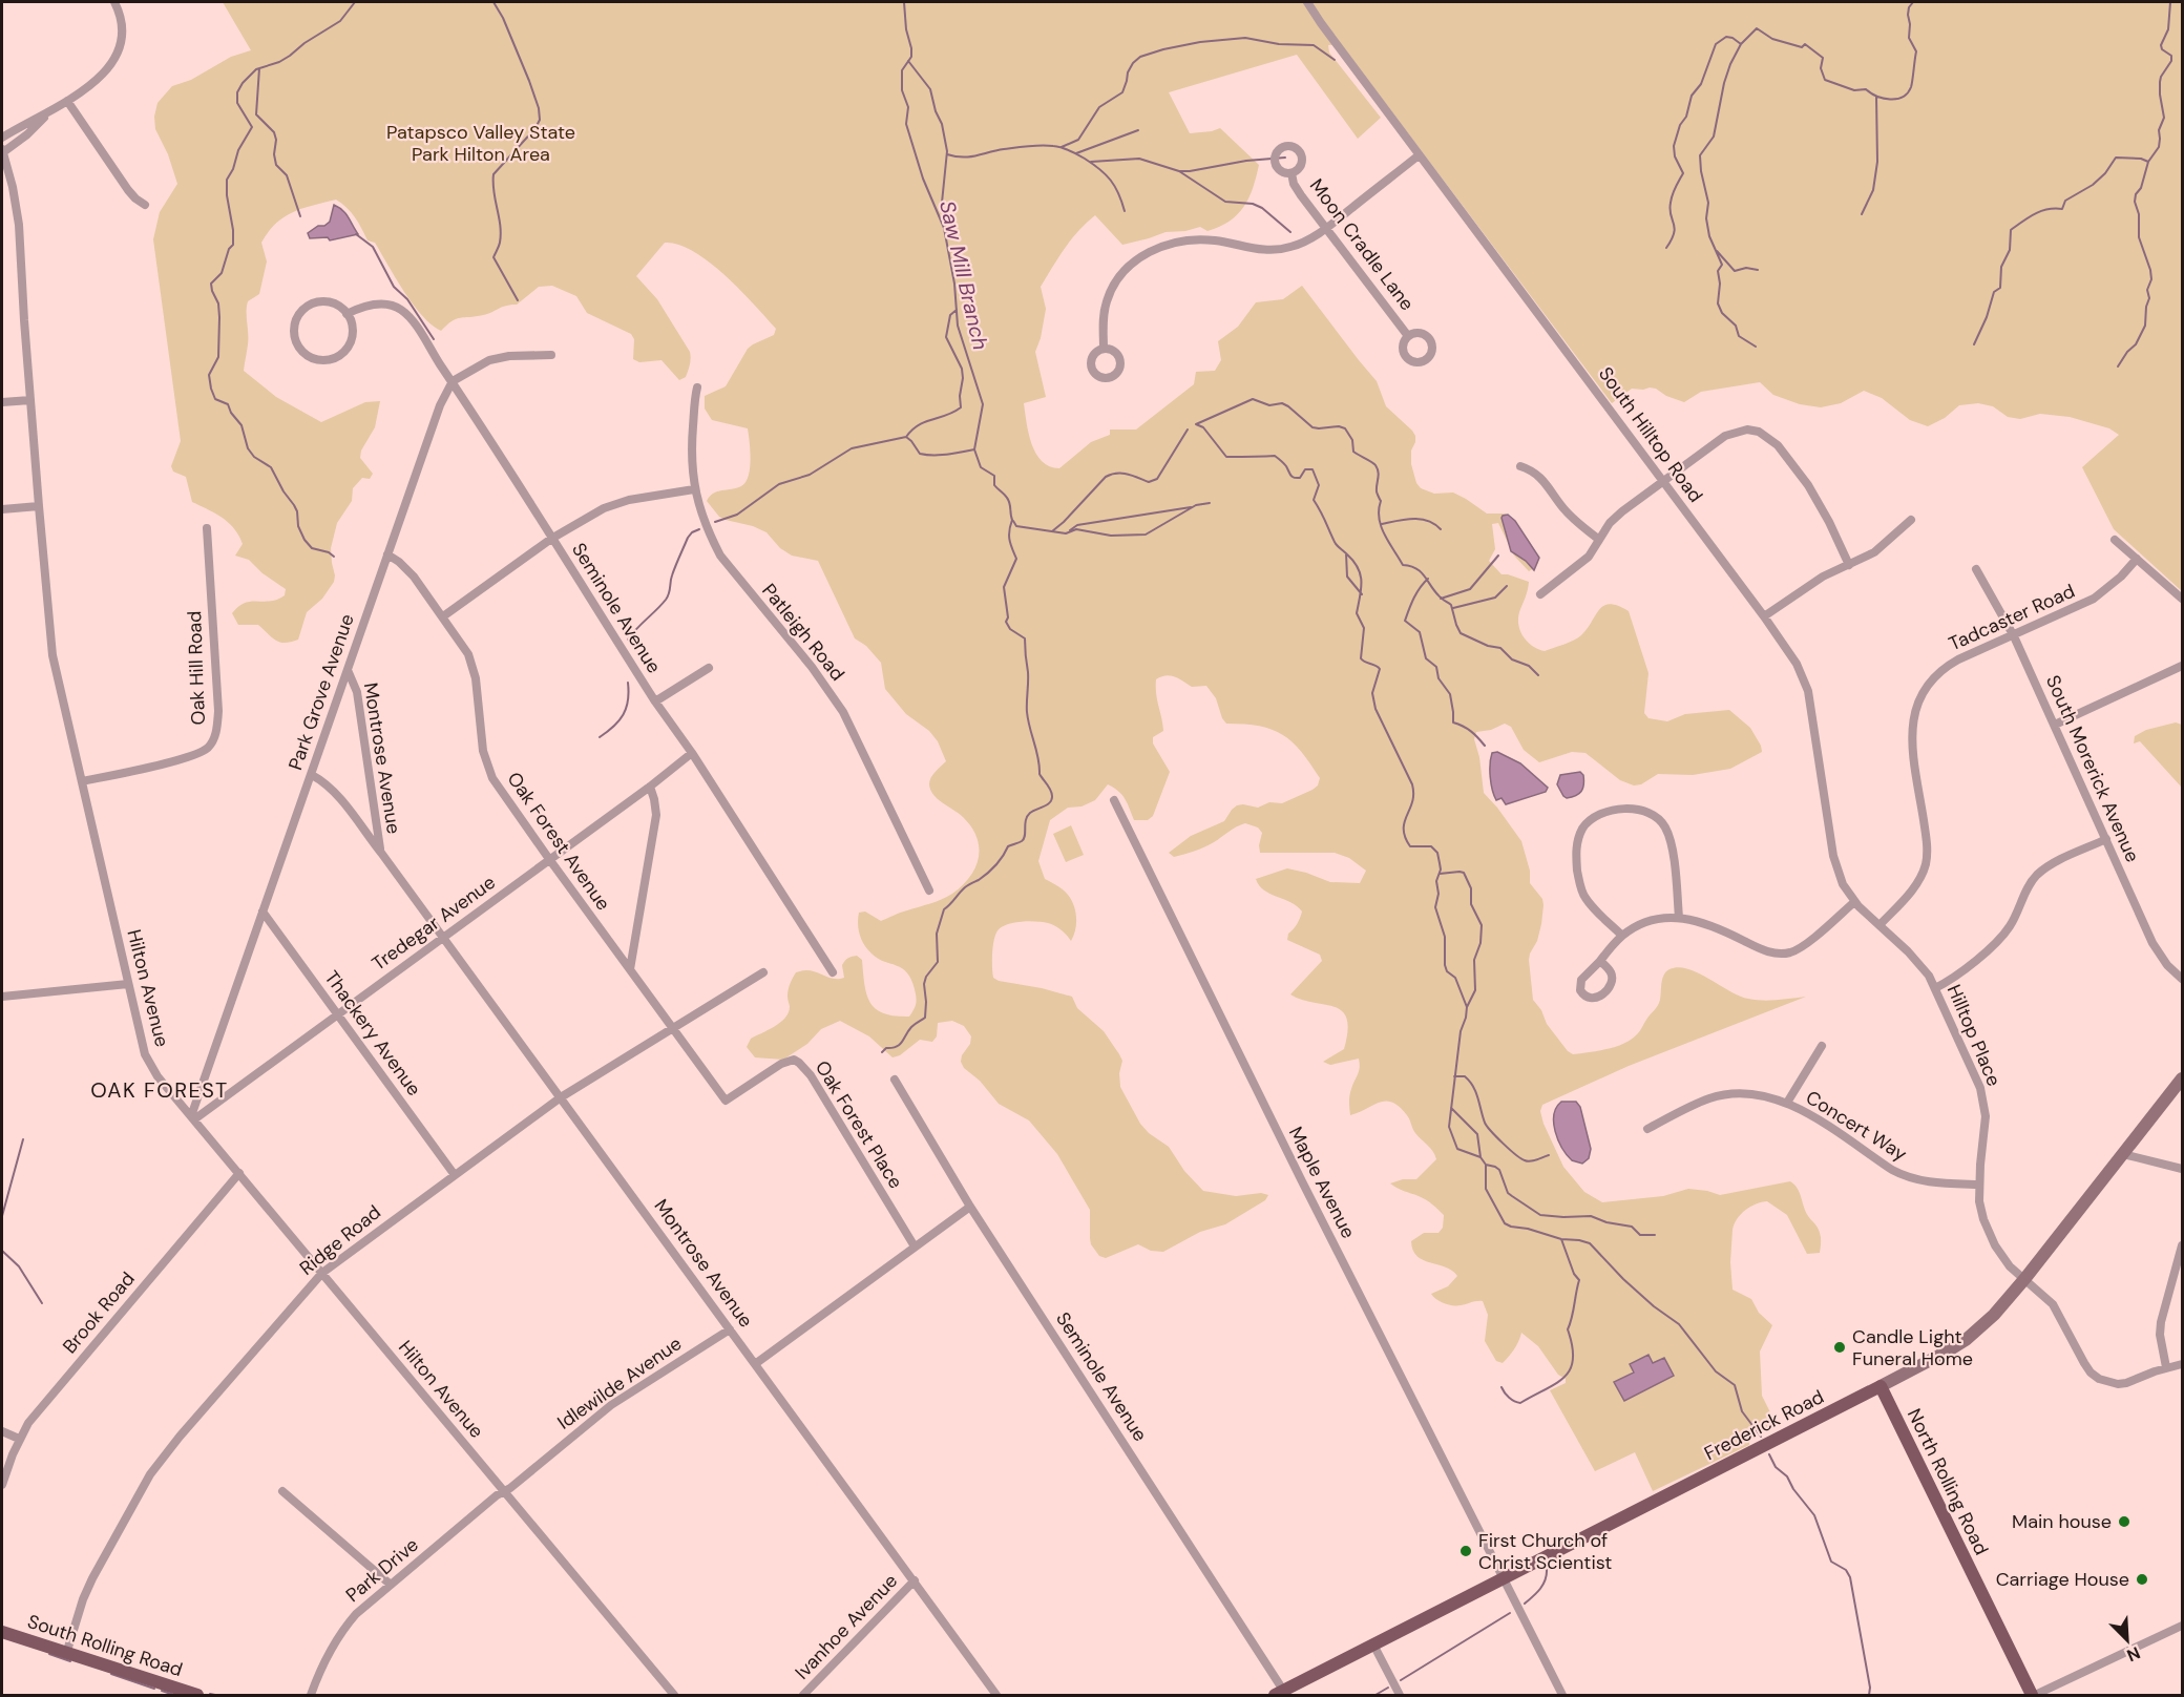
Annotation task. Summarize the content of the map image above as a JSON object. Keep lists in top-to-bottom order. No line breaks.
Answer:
{"streets":{"main road":["Frederick Road","North Rolling Road","South Rolling Road"],"street":["Moon Cradle Lane","South Hilltop Road","Seminole Avenue","Tadcaster Road","Patleigh Road","Oak Hill Road","Park Grove Avenue","Montrose Avenue","South Morerick Avenue","Oak Forest Avenue","Tredegar Avenue","Hilton Avenue","Thackery Avenue","Hilltop Place","Oak Forest Place","Concert Way","Maple Avenue","Ridge Road","Brook Road","Idlewilde Avenue","Park Drive","Ivanhoe Avenue"]},"crossings":[["South Hilltop Road","Tadcaster Road"],["South Hilltop Road","Hilltop Place"],["Seminole Avenue","Park Grove Avenue"],["Seminole Avenue","Tredegar Avenue"],["Seminole Avenue","Frederick Road"],["Tadcaster Road","South Morerick Avenue"],["Tadcaster Road","Hilltop Place"],["Oak Hill Road","Hilton Avenue"],["Park Grove Avenue","Montrose Avenue"],["Park Grove Avenue","Oak Forest Avenue"],["Park Grove Avenue","Tredegar Avenue"],["Park Grove Avenue","Hilton Avenue"],["Park Grove Avenue","Thackery Avenue"],["Montrose Avenue","Tredegar Avenue"],["Montrose Avenue","Ridge Road"],["Montrose Avenue","Idlewilde Avenue"],["Montrose Avenue","Ivanhoe Avenue"],["Oak Forest Avenue","Tredegar Avenue"],["Oak Forest Avenue","Oak Forest Place"],["Oak Forest Avenue","Ridge Road"],["Tredegar Avenue","Hilton Avenue"],["Tredegar Avenue","Thackery Avenue"],["Hilton Avenue","Ridge Road"],["Hilton Avenue","Brook Road"],["Hilton Avenue","Idlewilde Avenue"],["Hilton Avenue","Park Drive"],["Thackery Avenue","Ridge Road"],["Hilltop Place","Concert Way"],["Hilltop Place","Frederick Road"],["Maple Avenue","Frederick Road"],["Ridge Road","South Rolling Road"],["Idlewilde Avenue","Park Drive"],["Frederick Road","North Rolling Road"]],"districts":["OAK FOREST"],"water":["Saw Mill Branch"],"parks":["Patapsco Valley State Park Hilton Area"],"places":["Candle Light Funeral Home","Main house","First Church of Christ Scientist","Carriage House"],"north":"bottom right"}
